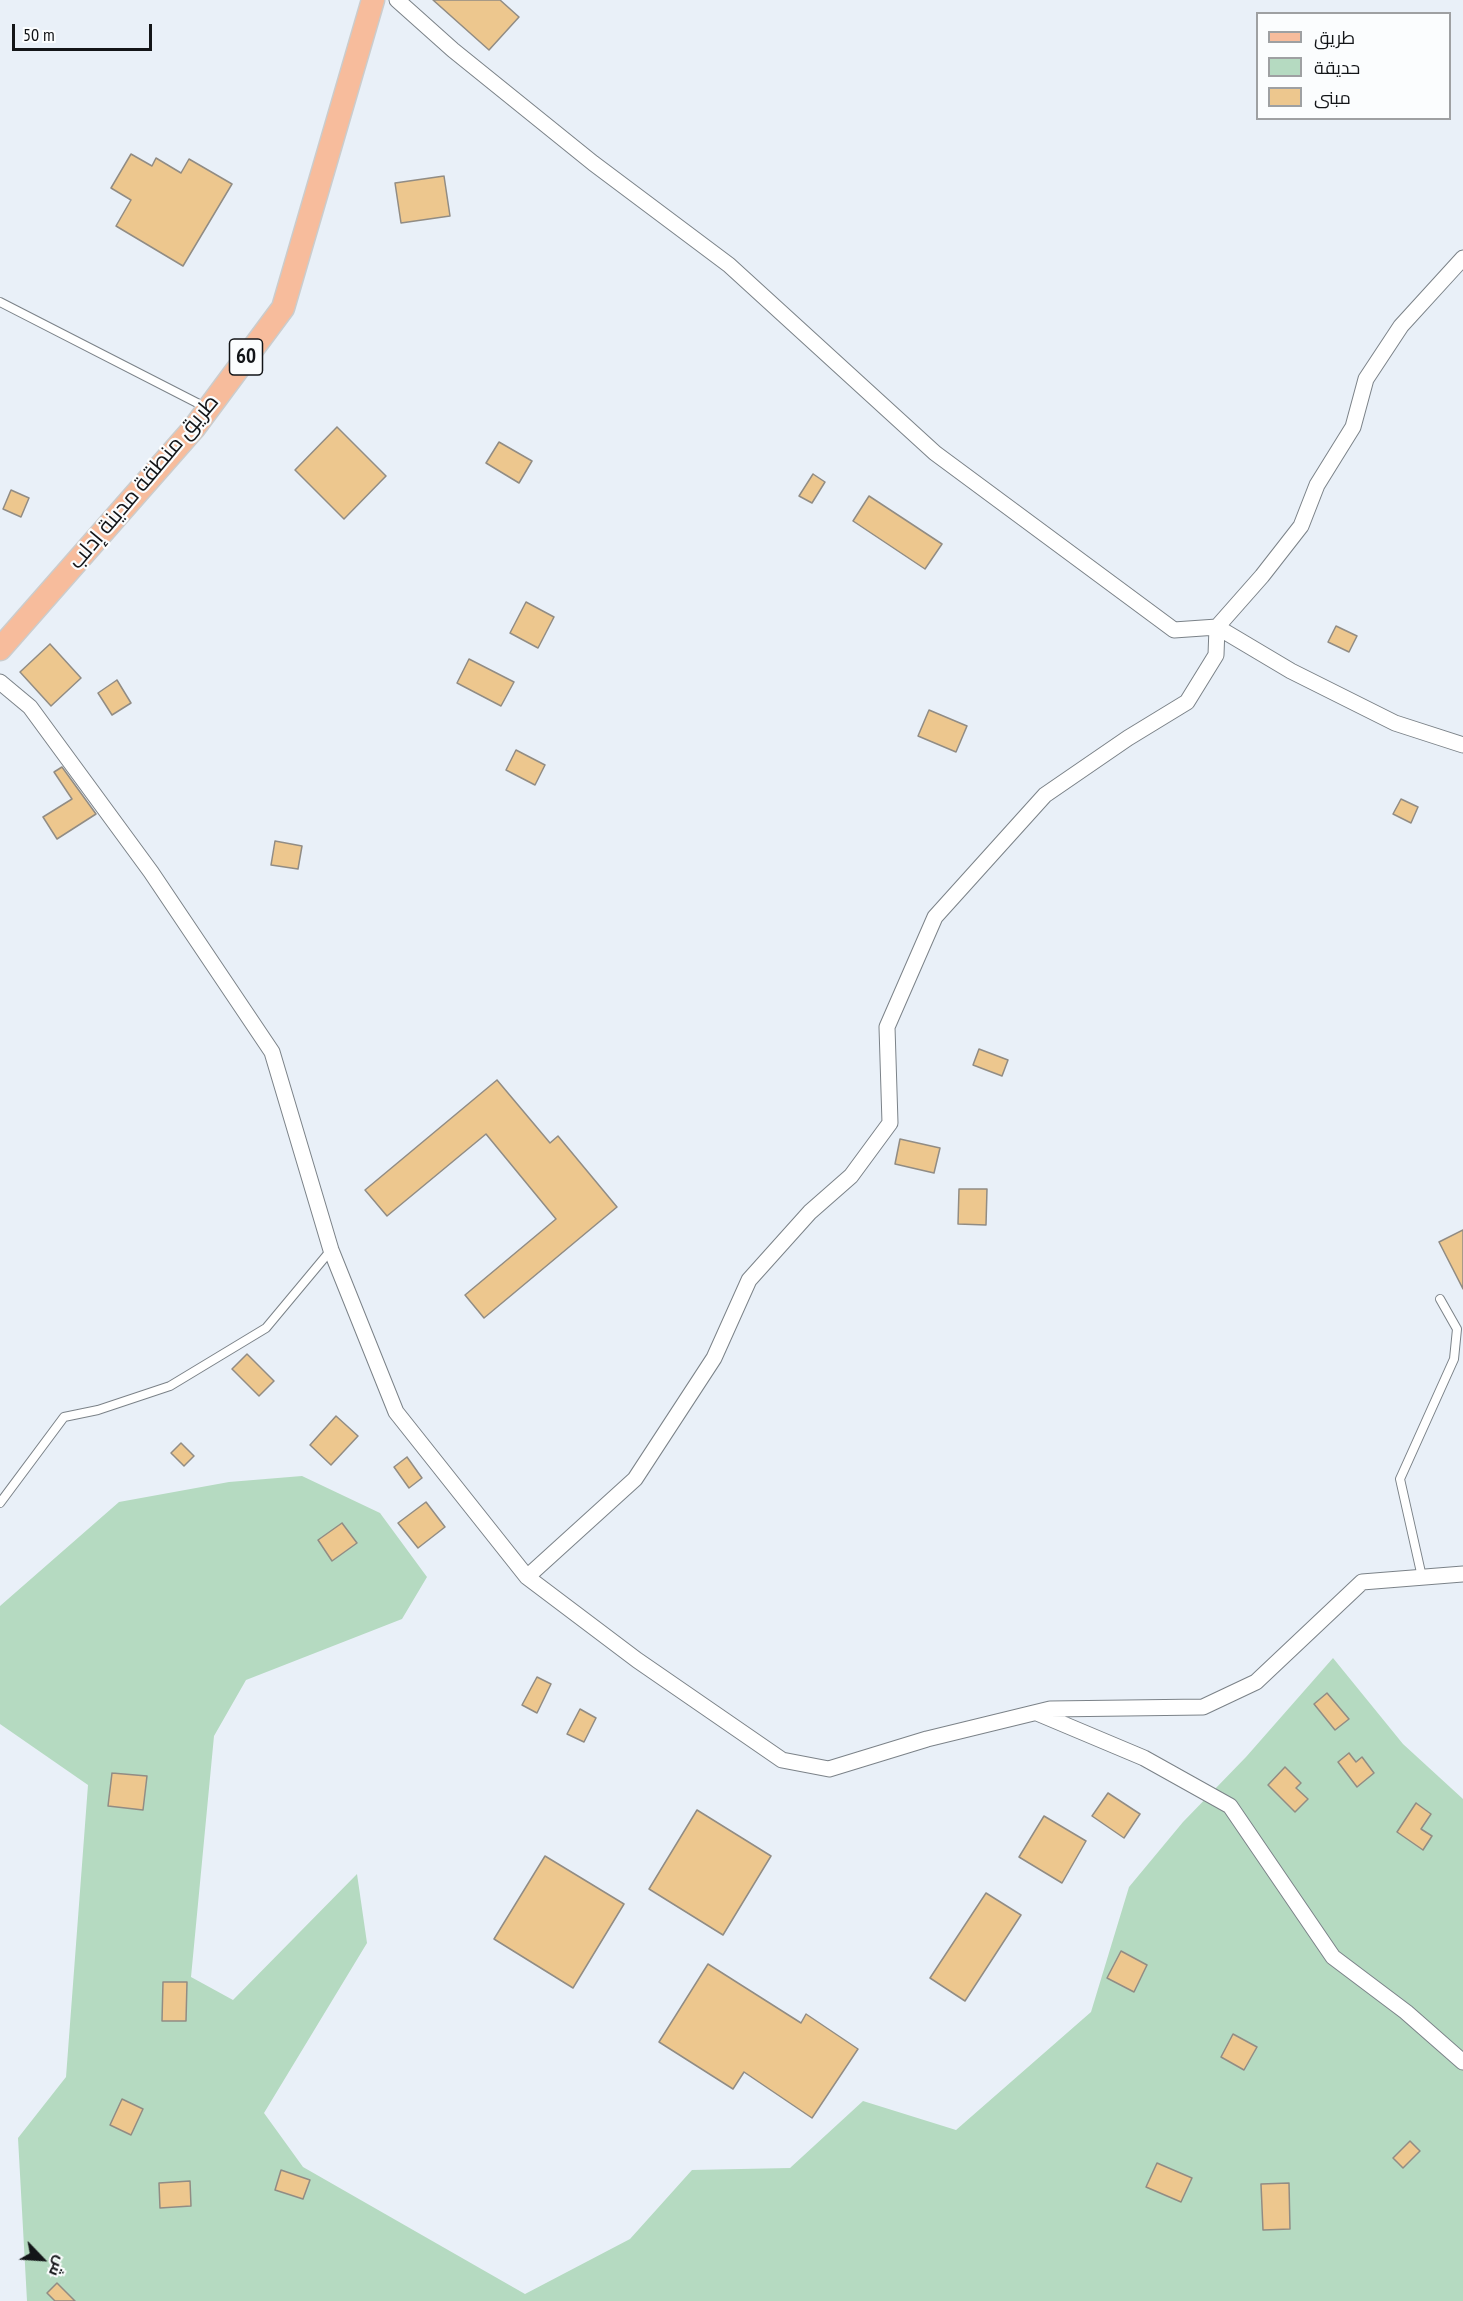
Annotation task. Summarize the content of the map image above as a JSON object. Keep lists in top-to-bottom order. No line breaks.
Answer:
{"streets":{"main road":["60","طريق منطقة مدينة إدلب"]},"legend":["طريق","حديقة","مبنى"],"scale_bar":"50 m","north":"bottom right"}
